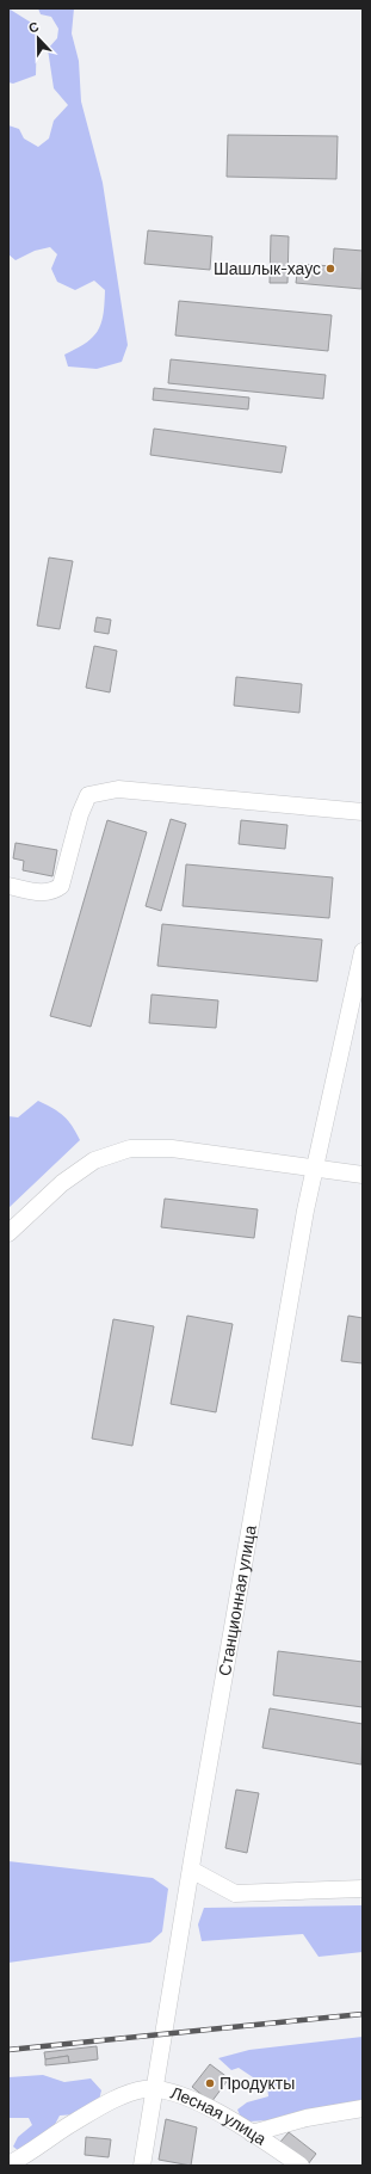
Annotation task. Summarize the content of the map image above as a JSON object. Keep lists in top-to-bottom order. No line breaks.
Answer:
{"streets":{"street":["Станционная улица","Лесная улица"]},"crossings":[["Станционная улица","Лесная улица"]],"places":["Шашлык-хаус","Продукты"],"north":"top"}
